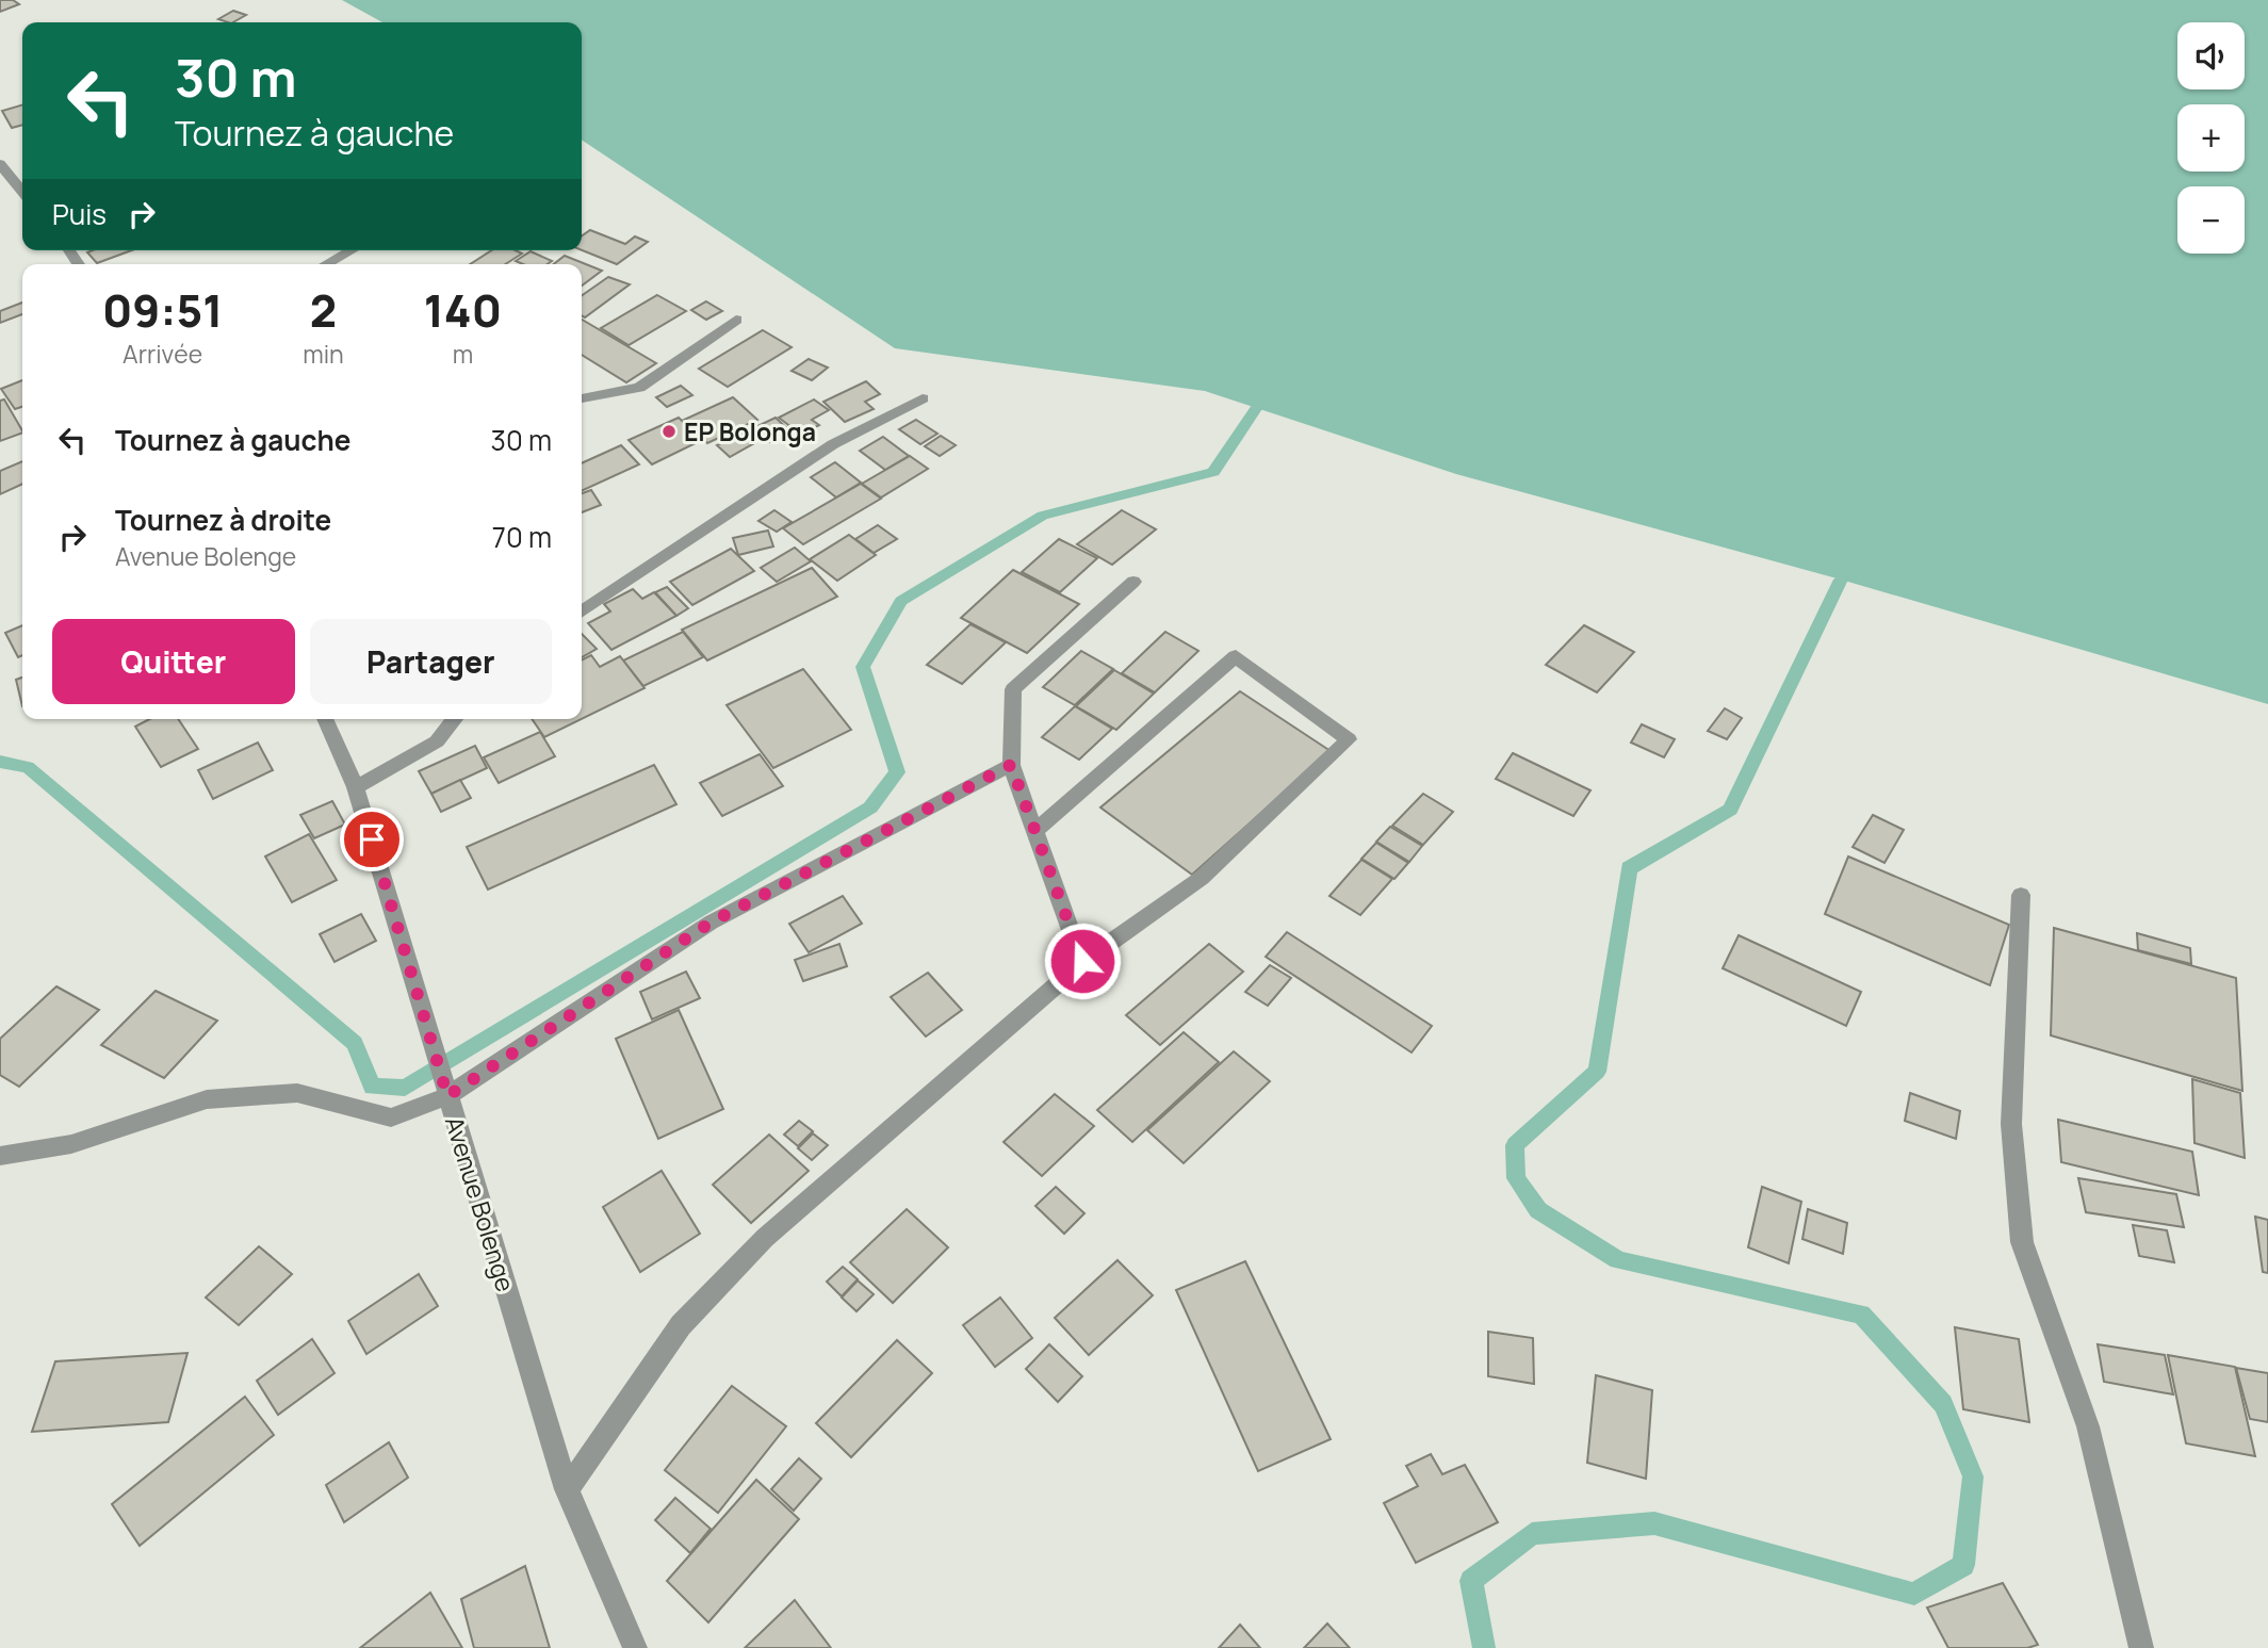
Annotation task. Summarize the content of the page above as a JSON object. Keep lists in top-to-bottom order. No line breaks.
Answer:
{"streets":{"street":["Avenue Bolenge"]},"places":["EP Bolonga"],"page":{"map_buttons":["+","−"],"turn":["30 m","Tournez à gauche"],"then":"Puis","eta":["09:51","Arrivée","2","min","140","m"],"list":[{"name":"Tournez à gauche","value":"30 m"},{"name":"Tournez à droite","note":"Avenue Bolenge","value":"70 m"}],"buttons":["Quitter","Partager"]}}
